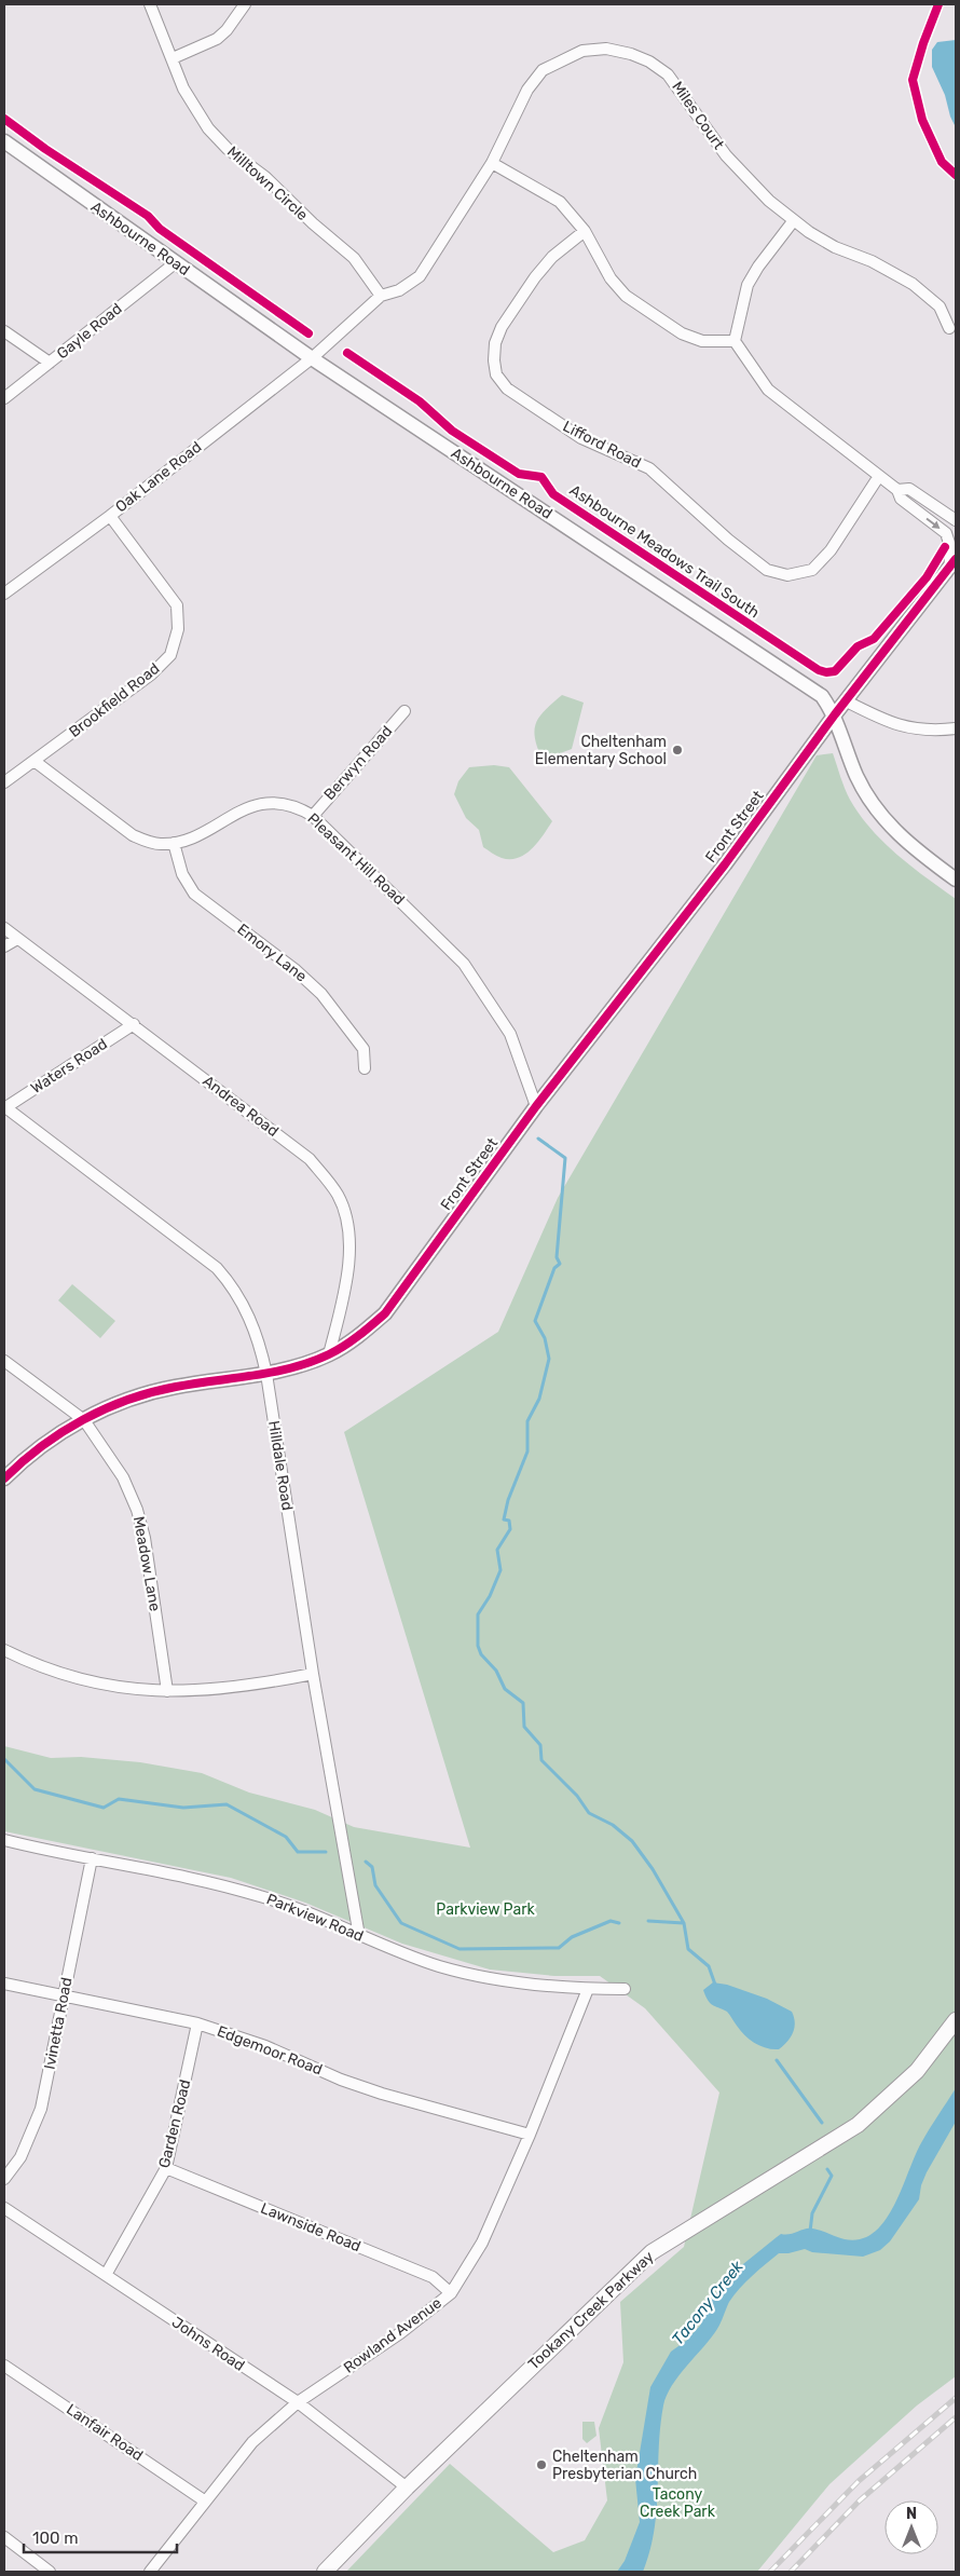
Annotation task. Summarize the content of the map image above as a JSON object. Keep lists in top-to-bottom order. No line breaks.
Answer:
{"streets":{"main road":["Tookany Creek Parkway"],"street":["Miles Court","Milltown Circle","Ashbourne Road","Gayle Road","Lifford Road","Oak Lane Road","Brookfield Road","Berwyn Road","Front Street","Pleasant Hill Road","Emory Lane","Waters Road","Andrea Road","Hilldale Road","Meadow Lane","Parkview Road","Ivinetta Road","Edgemoor Road","Garden Road","Lawnside Road","Rowland Avenue","Johns Road","Lanfair Road"],"cycle path":["Ashbourne Meadows Trail South"]},"crossings":[["Miles Court","Milltown Circle"],["Miles Court","Ashbourne Road"],["Miles Court","Oak Lane Road"],["Ashbourne Road","Gayle Road"],["Ashbourne Road","Oak Lane Road"],["Ashbourne Road","Front Street"],["Oak Lane Road","Brookfield Road"],["Brookfield Road","Pleasant Hill Road"],["Berwyn Road","Pleasant Hill Road"],["Front Street","Pleasant Hill Road"],["Front Street","Andrea Road"],["Front Street","Hilldale Road"],["Front Street","Meadow Lane"],["Pleasant Hill Road","Emory Lane"],["Waters Road","Andrea Road"],["Waters Road","Hilldale Road"],["Hilldale Road","Parkview Road"],["Parkview Road","Ivinetta Road"],["Parkview Road","Rowland Avenue"],["Ivinetta Road","Edgemoor Road"],["Edgemoor Road","Garden Road"],["Edgemoor Road","Rowland Avenue"],["Garden Road","Lawnside Road"],["Garden Road","Johns Road"],["Lawnside Road","Rowland Avenue"],["Tookany Creek Parkway","Johns Road"],["Rowland Avenue","Johns Road"],["Rowland Avenue","Lanfair Road"]],"water":["Tacony Creek"],"parks":["Parkview Park","Tacony Creek Park"],"places":["Cheltenham Elementary School","Cheltenham Presbyterian Church"],"scale_bar":"100 m","north":"top"}
